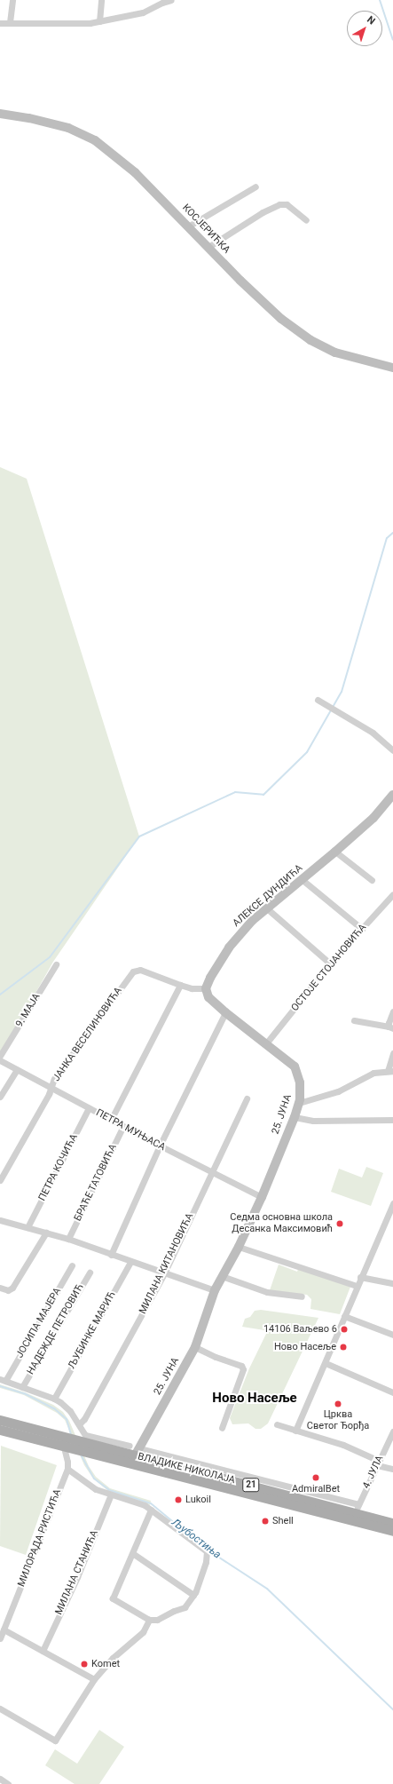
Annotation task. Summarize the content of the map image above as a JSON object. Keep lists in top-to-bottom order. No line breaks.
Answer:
{"streets":{"main road":["ВЛАДИКЕ НИКОЛАЈА","21"],"street":["КОСЈЕРИЋКА","АЛЕКСЕ ДУНДИЋА","ОСТОЈЕ СТОЈАНОВИЋА","9. МАЈА","ЈАНКА ВЕСЕЛИНОВИЋА","25. ЈУНА","ПЕТРА МУЊАСА","ПЕТРА КОЧИЋА","БРАЋЕ ТАТОВИЋА","МИЛАНА КИТАНОВИЋА","ЈОСИПА МАЈЕРА","НАДЕЖДЕ ПЕТРОВИЋ","ЉУБИНКЕ МАРИЋ","4. ЈУЛА","МИЛОРАДА РИСТИЋА","МИЛАНА СТАНИЋА"]},"crossings":[["АЛЕКСЕ ДУНДИЋА","25. ЈУНА"],["ОСТОЈЕ СТОЈАНОВИЋА","25. ЈУНА"],["ЈАНКА ВЕСЕЛИНОВИЋА","ПЕТРА МУЊАСА"],["25. ЈУНА","ПЕТРА МУЊАСА"],["25. ЈУНА","ВЛАДИКЕ НИКОЛАЈА"],["ПЕТРА МУЊАСА","ПЕТРА КОЧИЋА"],["ПЕТРА МУЊАСА","БРАЋЕ ТАТОВИЋА"],["ПЕТРА МУЊАСА","МИЛАНА КИТАНОВИЋА"],["ВЛАДИКЕ НИКОЛАЈА","4. ЈУЛА"],["ВЛАДИКЕ НИКОЛАЈА","МИЛОРАДА РИСТИЋА"]],"districts":["Ново Насеље"],"water":["Љубостиња"],"places":["Седма основна школа Десанка Максимовић","14106 Ваљево 6","Ново Насеље","Црква Светог Ђорђа","AdmiralBet","Lukoil","Shell","Komet"],"north":"top right"}
